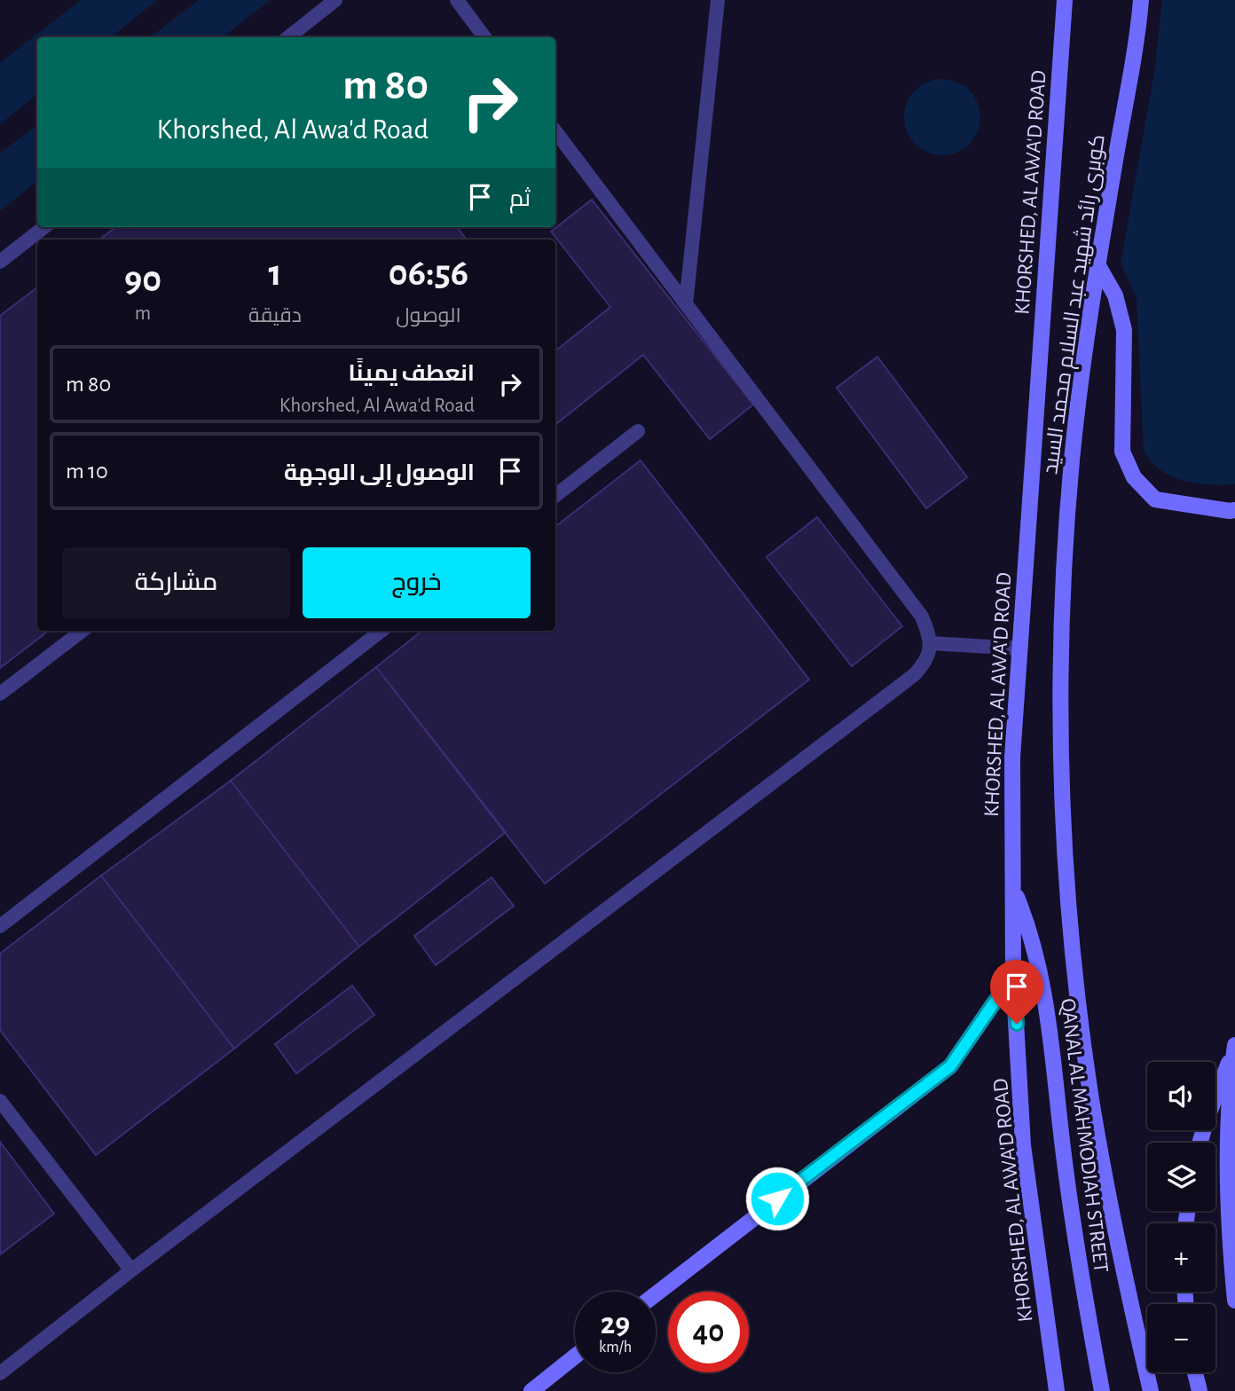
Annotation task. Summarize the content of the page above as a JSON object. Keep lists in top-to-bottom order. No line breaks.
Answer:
{"streets":{"main road":["KHORSHED, AL AWA'D ROAD","كوبرى رائد شهيد عبد السلام محمد السيد","QANAL AL MAHMODIAH STREET"]},"crossings":[["KHORSHED, AL AWA'D ROAD","QANAL AL MAHMODIAH STREET"]],"page":{"turn":["80 m","Khorshed, Al Awa'd Road"],"then":"ثم","eta":["06:56","الوصول","1","دقيقة","90","m"],"list":[{"name":"انعطف يمينًا","note":"Khorshed, Al Awa'd Road","value":"80 m"},{"name":"الوصول إلى الوجهة","value":"10 m"}],"buttons":["خروج","مشاركة"],"map_buttons":["+","−"],"speed":"29 km/h","limit":"40"}}
